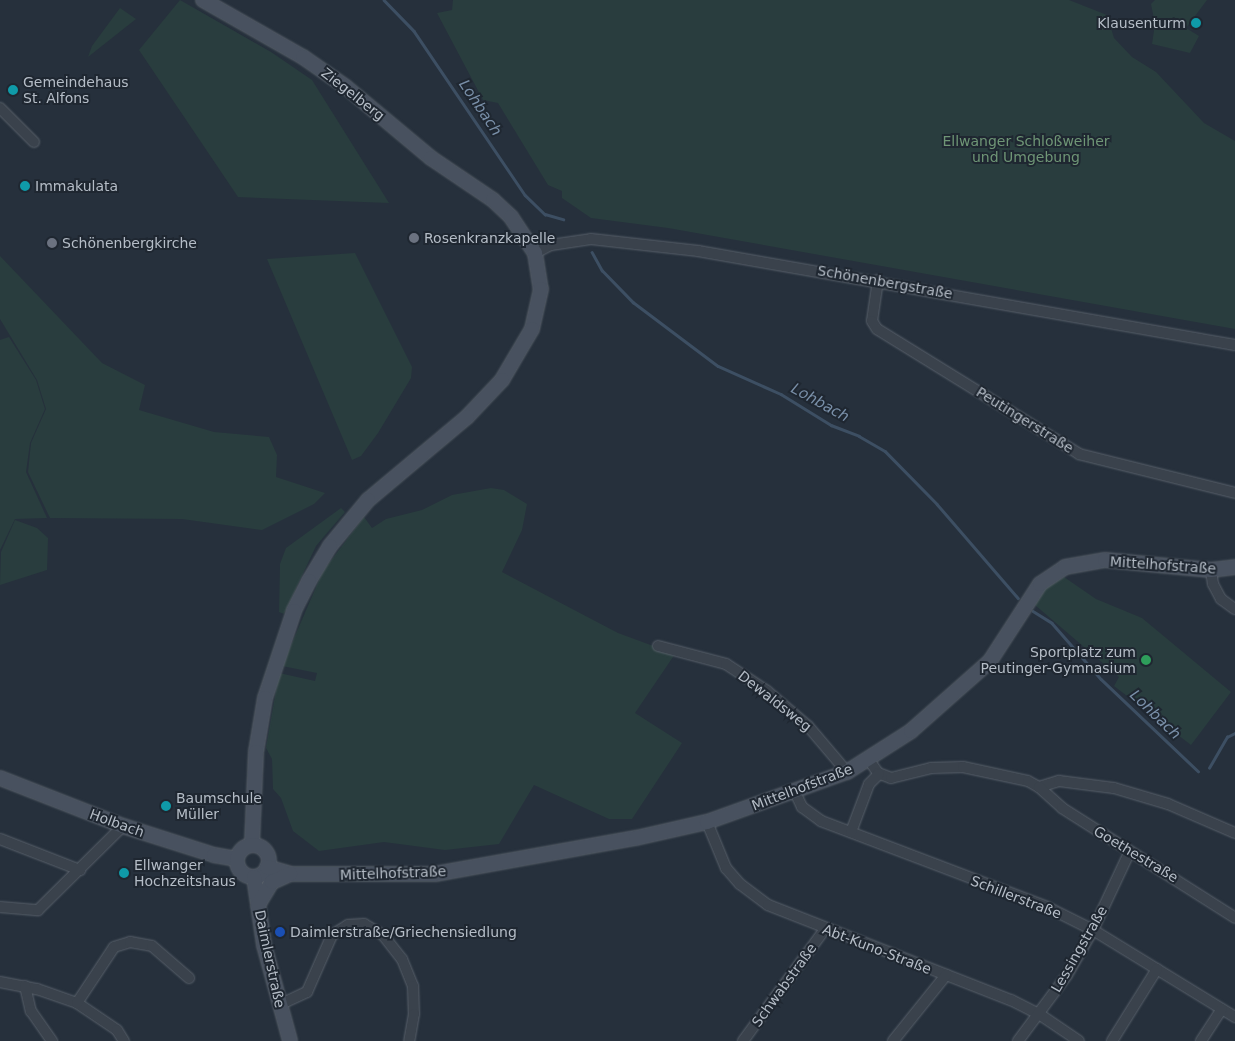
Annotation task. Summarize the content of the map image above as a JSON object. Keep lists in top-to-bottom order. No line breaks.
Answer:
{"streets":{"main road":["Ziegelberg","Mittelhofstraße","Holbach","Daimlerstraße"],"street":["Schönenbergstraße","Peutingerstraße","Dewaldsweg","Goethestraße","Schillerstraße","Abt-Kuno-Straße","Lessingstraße","Schwabstraße"]},"crossings":[["Ziegelberg","Schönenbergstraße"],["Schönenbergstraße","Peutingerstraße"],["Mittelhofstraße","Dewaldsweg"],["Mittelhofstraße","Holbach"],["Mittelhofstraße","Schillerstraße"],["Mittelhofstraße","Abt-Kuno-Straße"],["Mittelhofstraße","Daimlerstraße"],["Holbach","Daimlerstraße"],["Goethestraße","Lessingstraße"],["Schillerstraße","Lessingstraße"],["Abt-Kuno-Straße","Lessingstraße"],["Abt-Kuno-Straße","Schwabstraße"]],"water":["Lohbach"],"parks":["Ellwanger Schloßweiher und Umgebung"],"places":["Klausenturm","Gemeindehaus St. Alfons","Immakulata","Rosenkranzkapelle","Schönenbergkirche","Sportplatz zum Peutinger-Gymnasium","Baumschule Müller","Ellwanger Hochzeitshaus","Daimlerstraße/Griechensiedlung"]}
